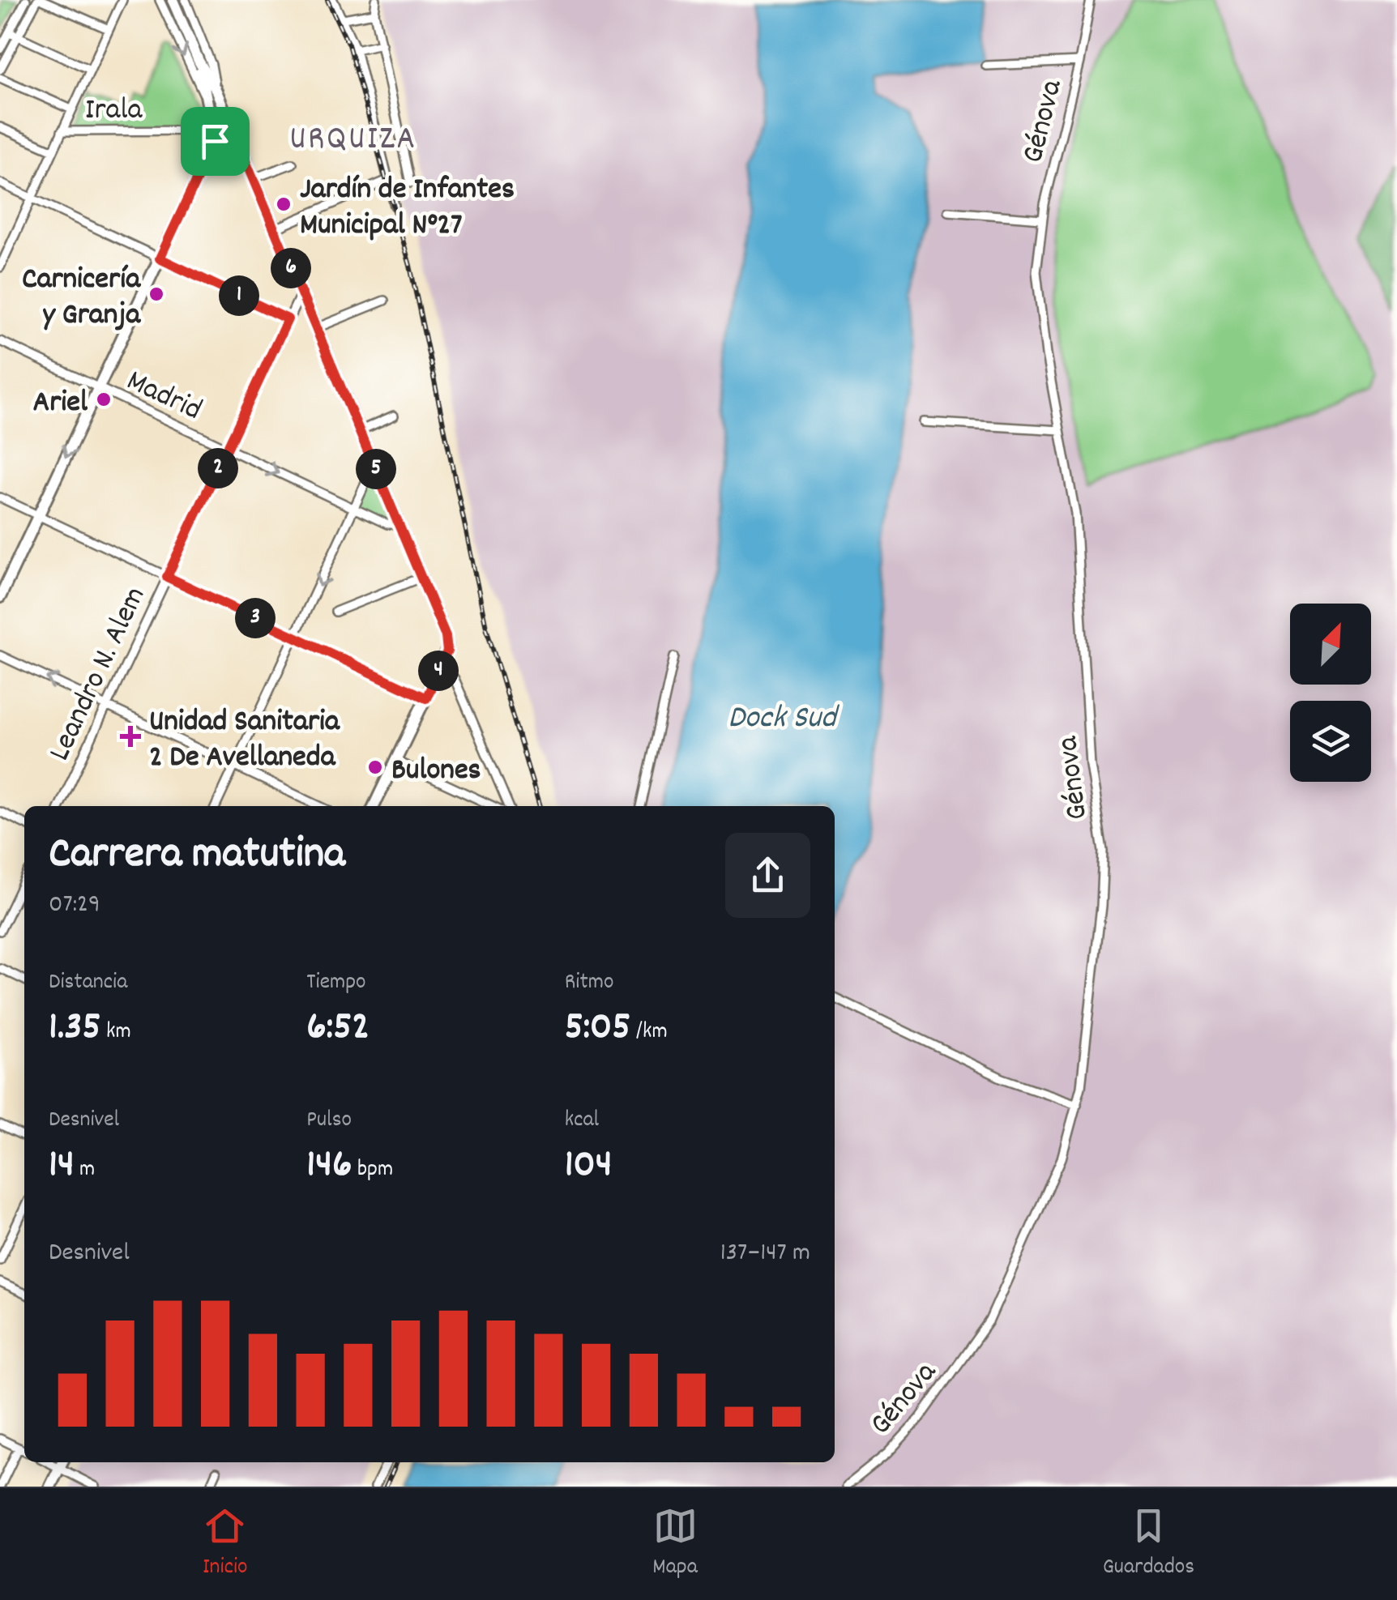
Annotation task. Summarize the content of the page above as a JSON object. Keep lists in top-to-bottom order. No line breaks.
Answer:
{"streets":{"street":["Irala","Génova","Madrid","Leandro N. Alem"]},"crossings":[["Madrid","Leandro N. Alem"]],"districts":["URQUIZA"],"water":["Dock Sud"],"places":{"other":["Jardín de Infantes Municipal N°27","Carnicería y Granja","Ariel","Bulones"],"health":["Unidad Sanitaria 2 De Avellaneda"]},"north":"top right","page":{"pins":["6","1","2","5","3","4"],"heading":["Carrera matutina","07:29"],"stats":[["Distancia","1.35 km"],["Tiempo","6:52"],["Ritmo","5:05 /km"],["Desnivel","14 m"],["Pulso","146 bpm"],["kcal","104"]],"chart":["Desnivel","137–147 m"],"tabs":["Inicio","Mapa","Guardados"]}}
